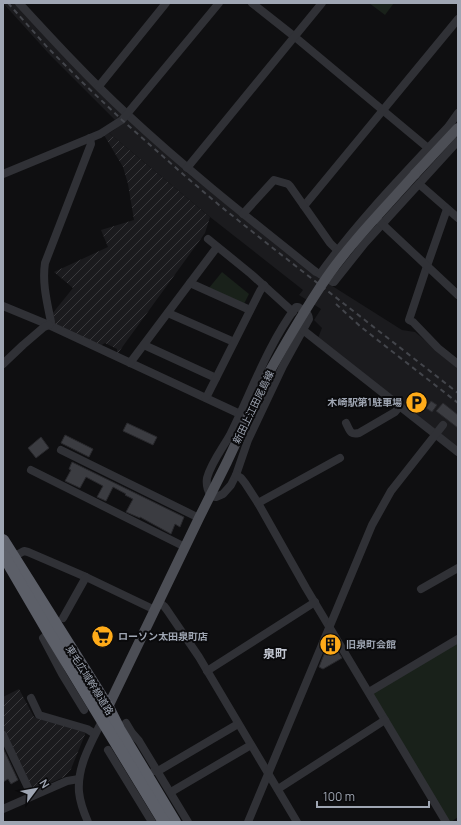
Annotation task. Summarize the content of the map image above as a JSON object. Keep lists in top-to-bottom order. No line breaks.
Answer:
{"streets":{"highway":["東毛広域幹線道路"],"main road":["新田上江田尾島線"]},"crossings":[["新田上江田尾島線","東毛広域幹線道路"]],"districts":["泉町"],"places":{"parking":["木崎駅第1駐車場"],"supermarket":["ローソン太田泉町店"],"building":["旧泉町会館"]},"scale_bar":"100 m","north":"top right"}
